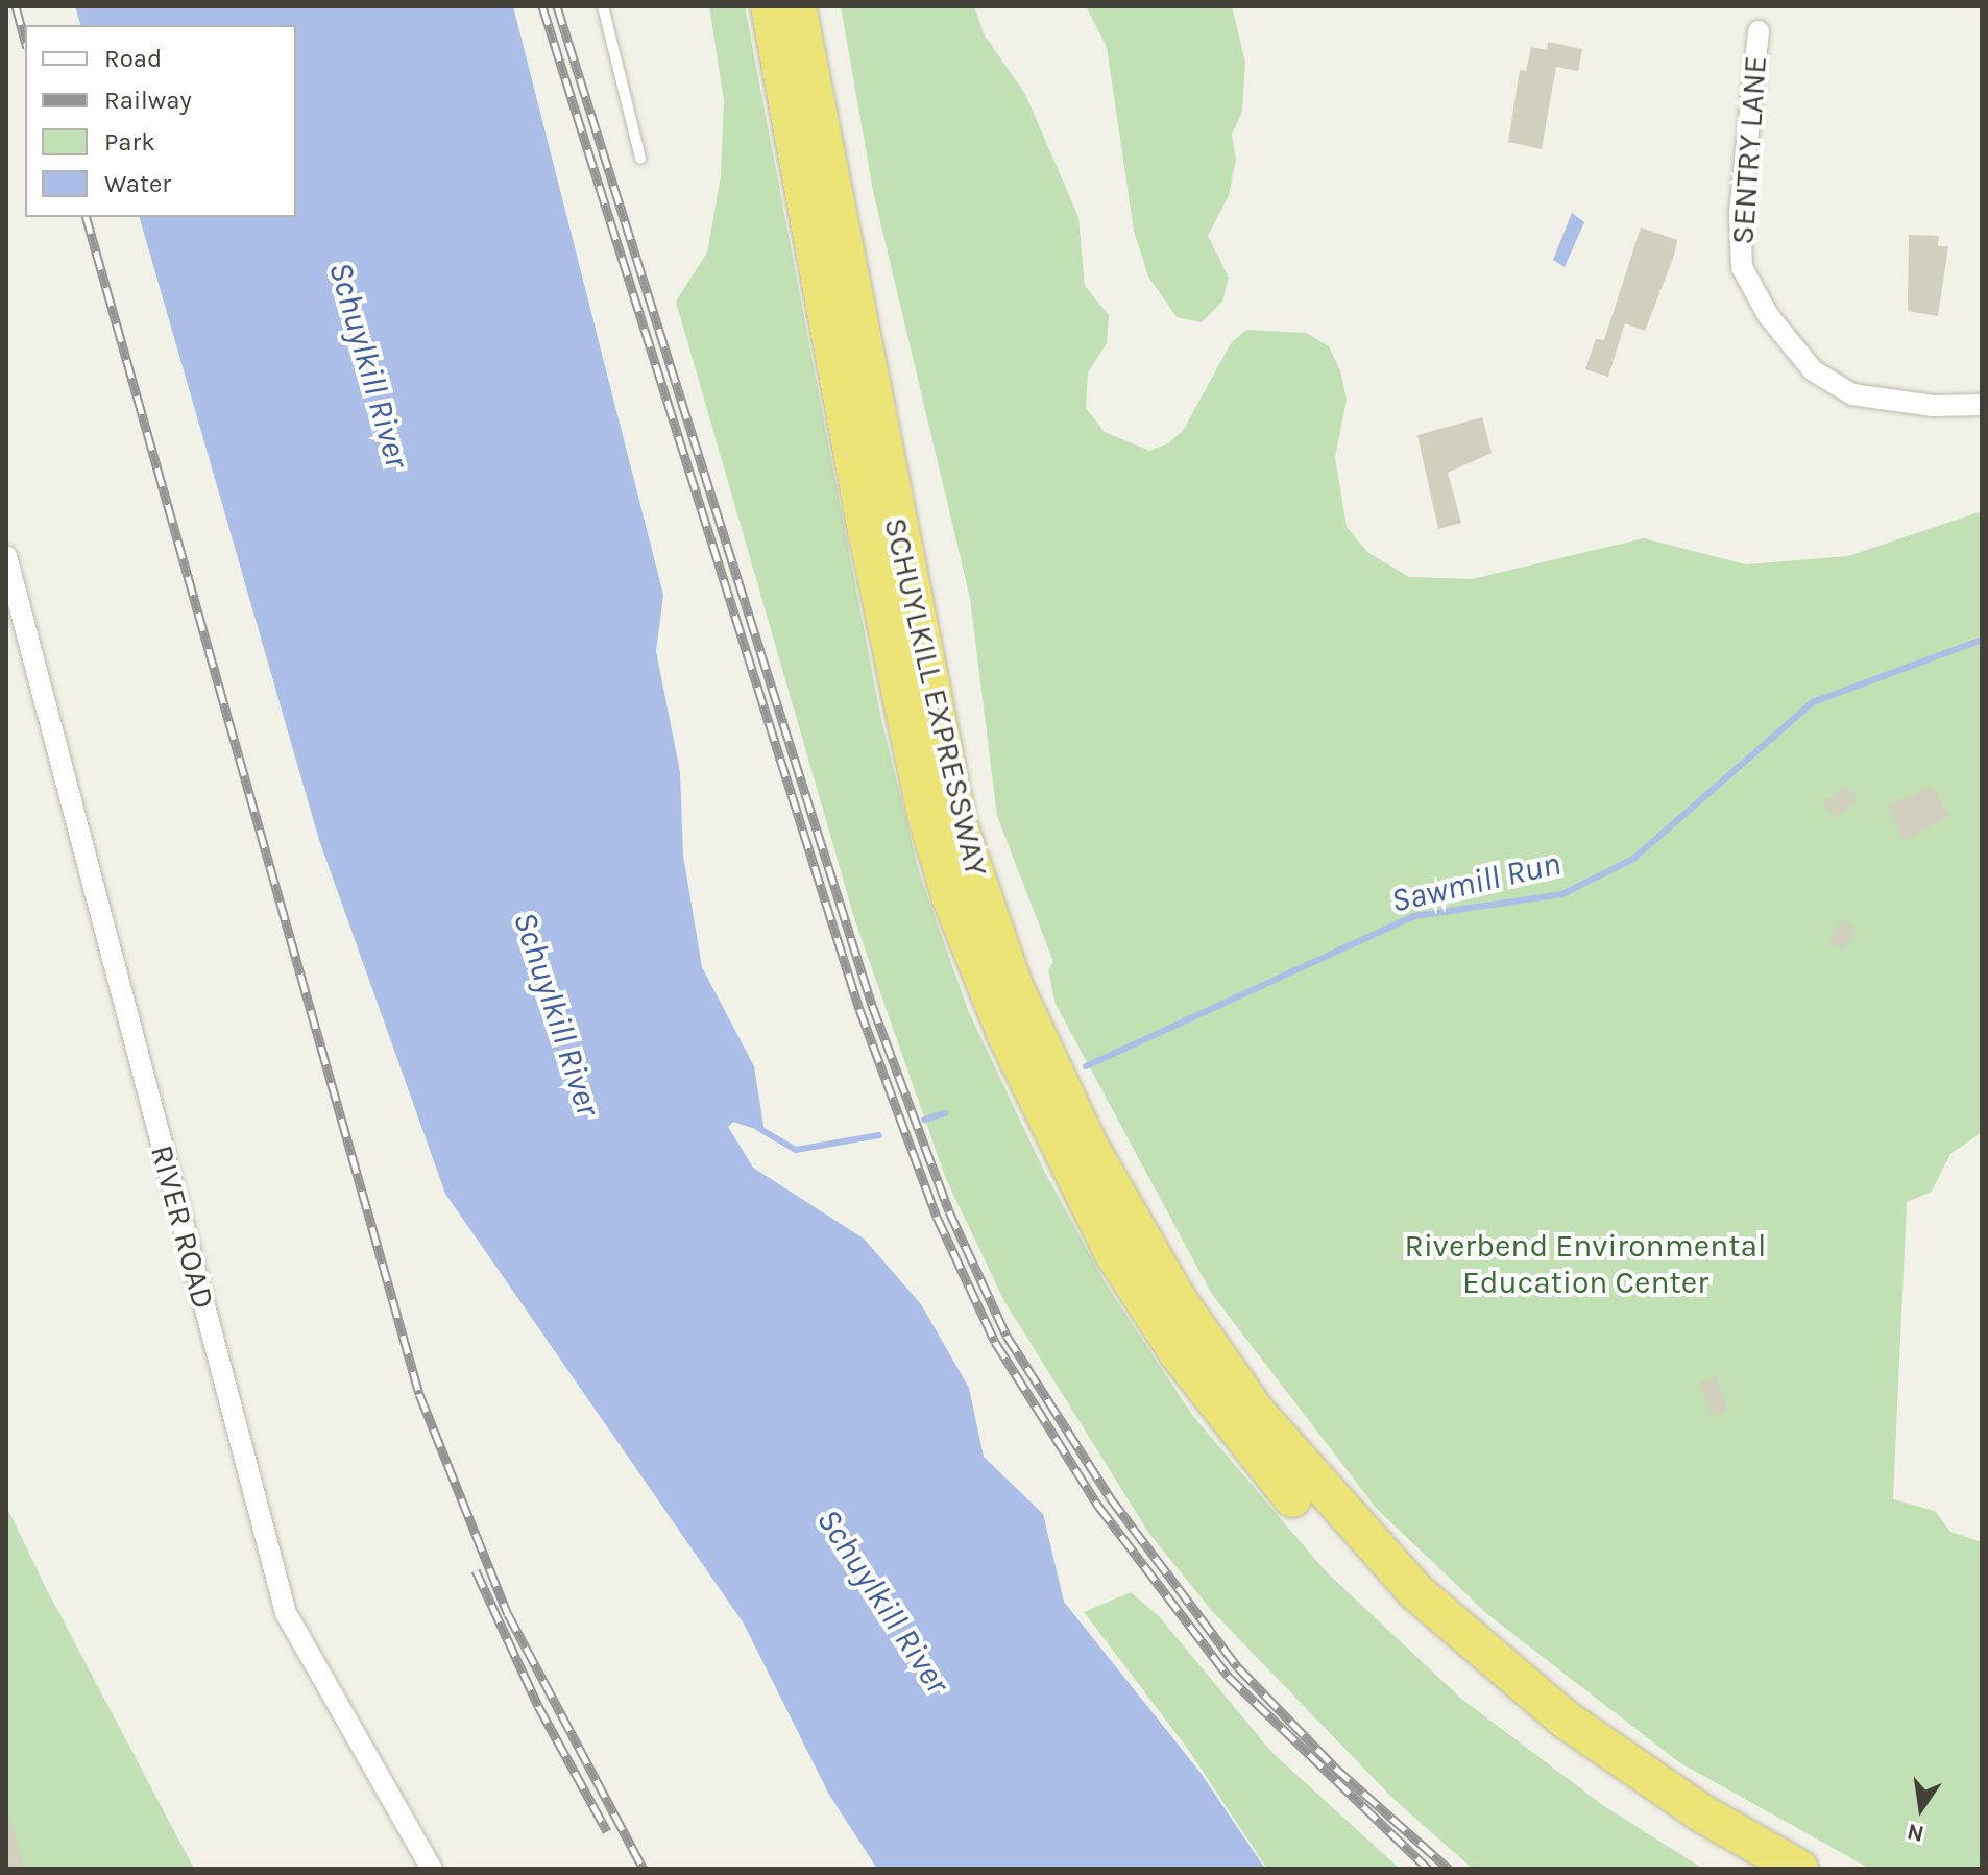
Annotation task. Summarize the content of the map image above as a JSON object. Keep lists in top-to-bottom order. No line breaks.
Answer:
{"streets":{"highway":["SCHUYLKILL EXPRESSWAY"],"street":["SENTRY LANE","RIVER ROAD"]},"water":["Schuylkill River","Sawmill Run"],"parks":["Riverbend Environmental Education Center"],"legend":["Road","Railway","Park","Water"],"north":"bottom"}
